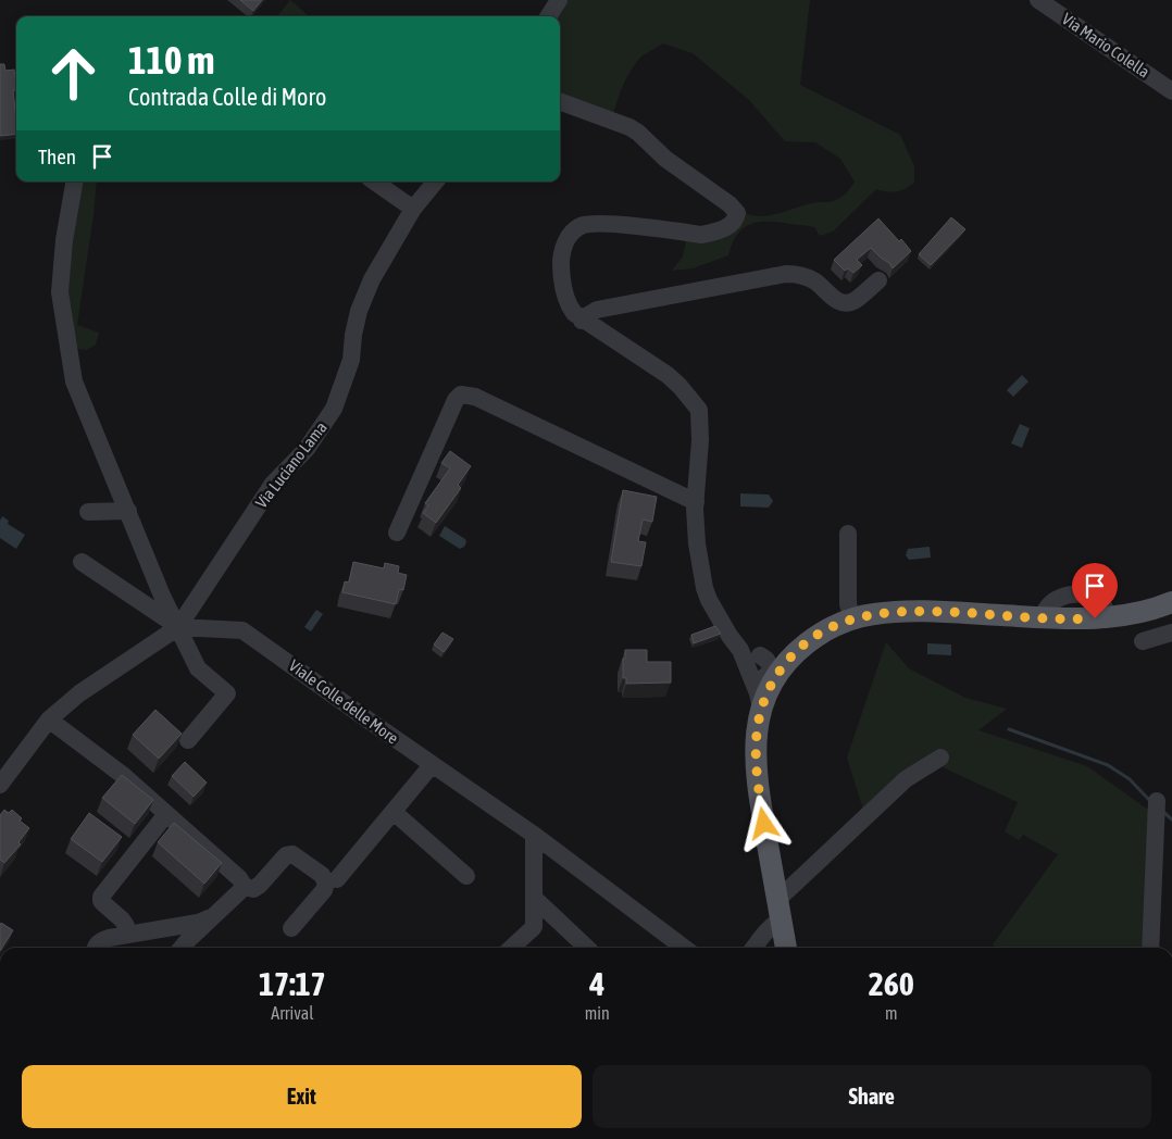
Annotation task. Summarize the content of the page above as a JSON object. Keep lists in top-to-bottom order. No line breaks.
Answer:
{"streets":{"street":["Via Mario Colella","Via Luciano Lama","Viale Colle delle More"]},"crossings":[["Via Luciano Lama","Viale Colle delle More"]],"page":{"turn":["110 m","Contrada Colle di Moro"],"then":"Then","eta":["17:17","Arrival","4","min","260","m"],"buttons":["Exit","Share"]}}
